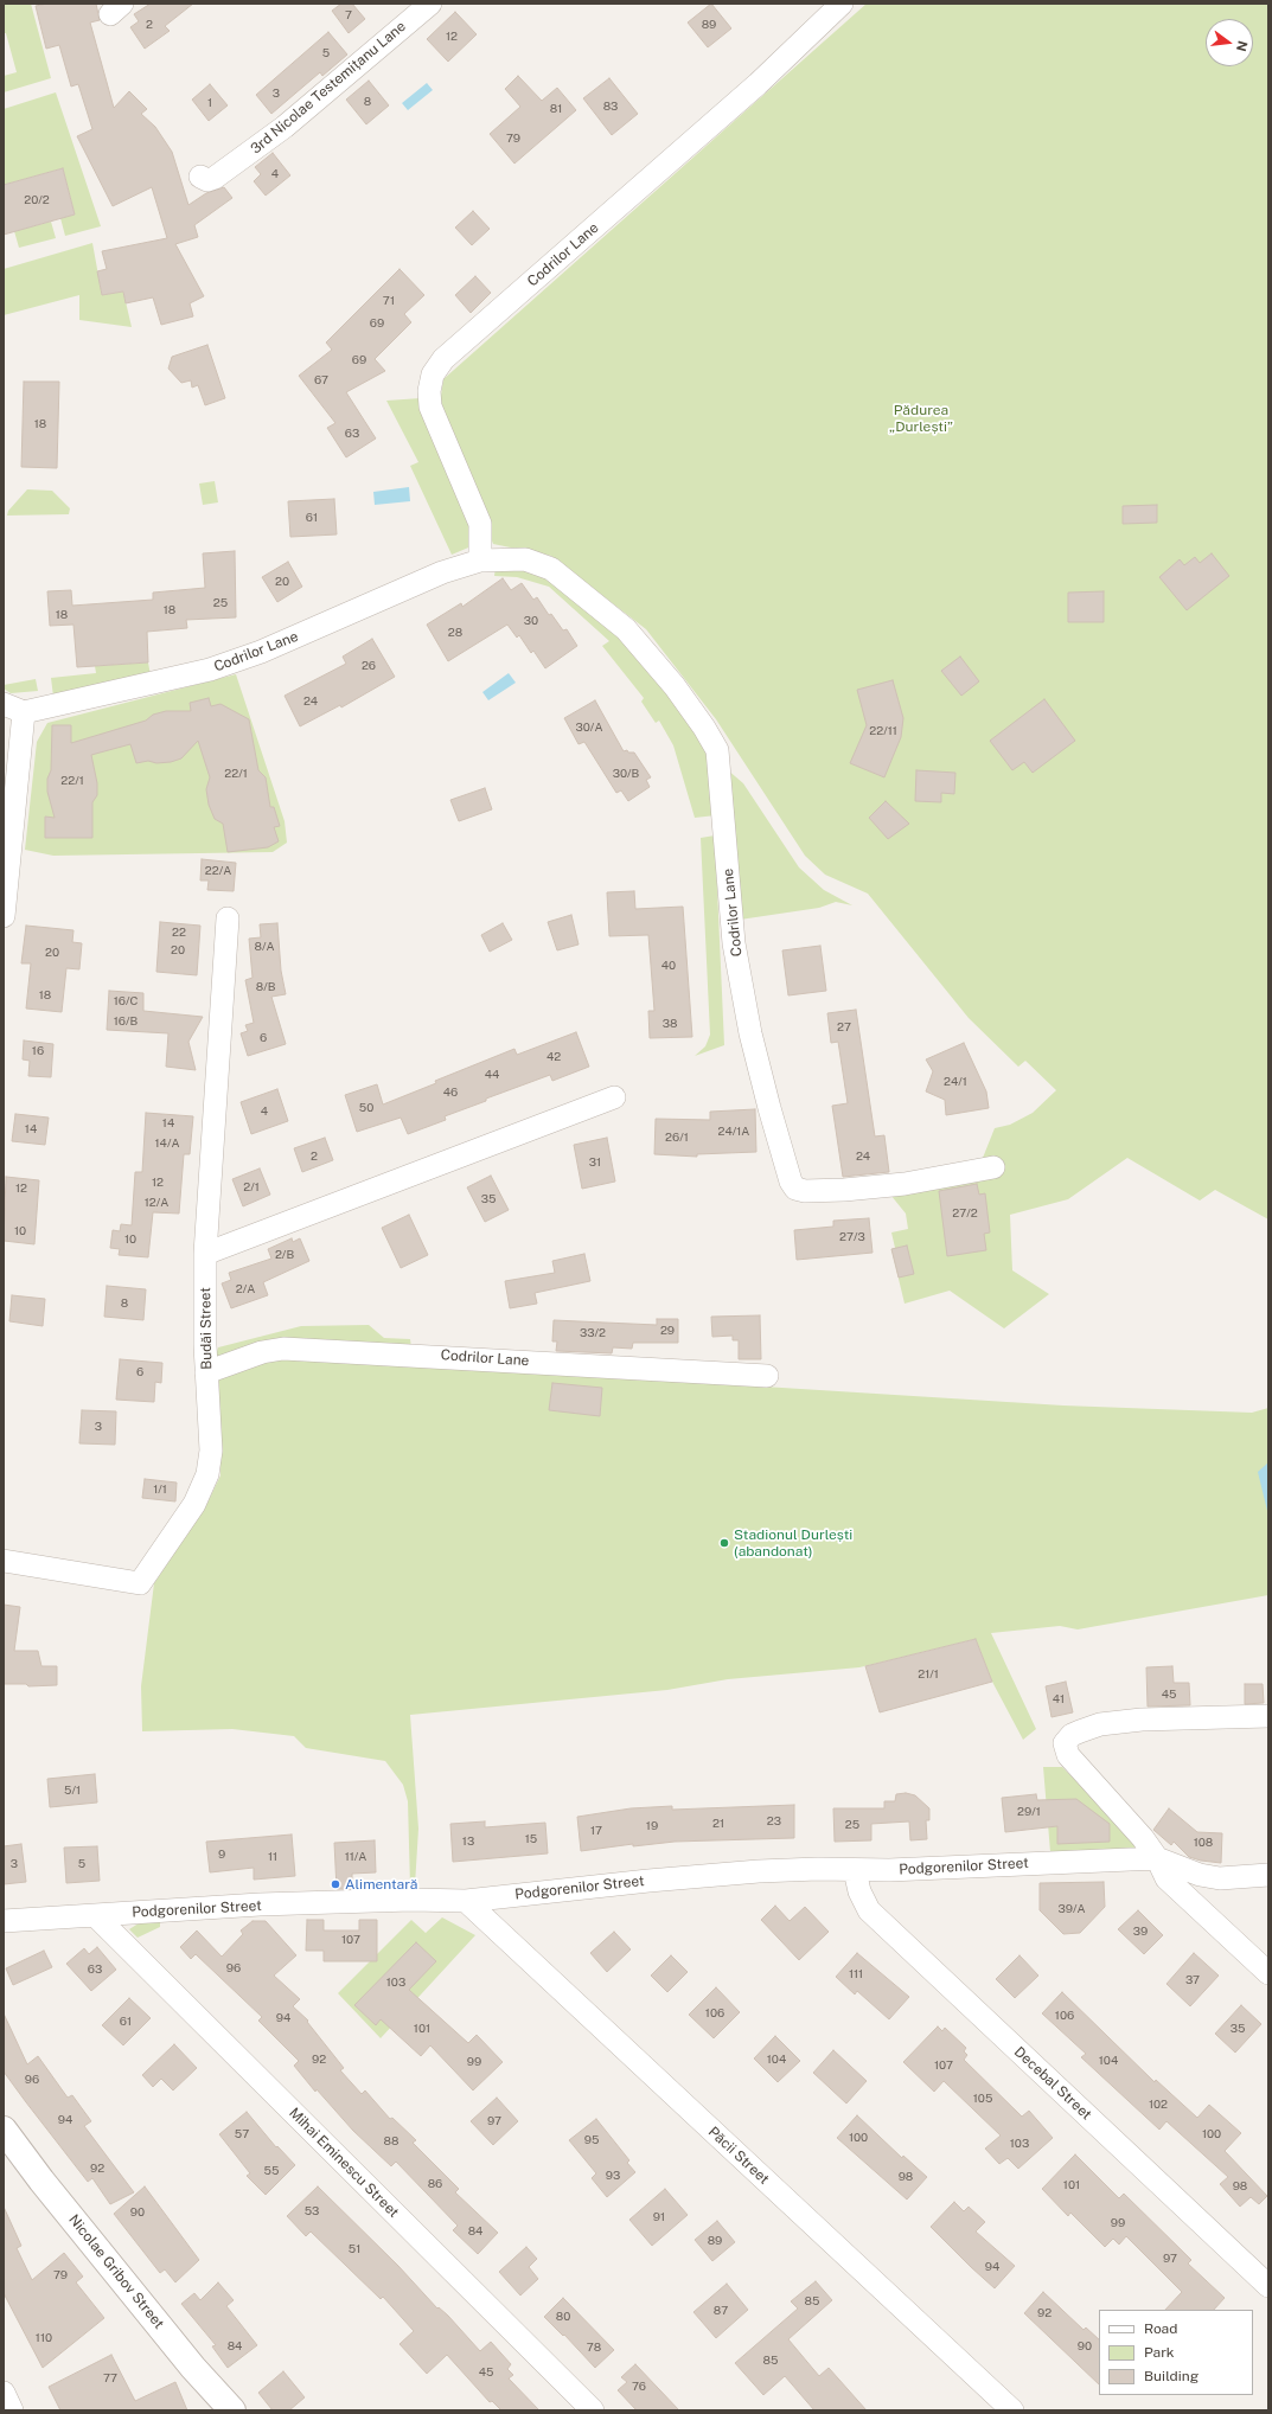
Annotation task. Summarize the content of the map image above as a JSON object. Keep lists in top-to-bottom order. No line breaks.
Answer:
{"streets":{"street":["3rd Nicolae Testemițanu Lane","Codrilor Lane","Budăi Street","Podgorenilor Street","Decebal Street","Păcii Street","Mihai Eminescu Street","Nicolae Gribov Street"]},"crossings":[["Codrilor Lane","Budăi Street"],["Podgorenilor Street","Decebal Street"],["Podgorenilor Street","Păcii Street"],["Podgorenilor Street","Mihai Eminescu Street"]],"parks":["Pădurea „Durlești”"],"places":["Stadionul Durlești (abandonat)","Alimentară"],"house_numbers":["7","2","89","12","5","3","8","1","83","81","79","4","20/2","71","69","69","67","18","63","61","20","25","18","18","30","28","26","24","30/A","22/11","22/1","30/B","22/1","22/A","22","8/A","20","20","40","8/B","18","16/C","16/B","38","27","6","16","42","44","24/1","46","50","4","14","14","24/1A","26/1","14/A","2","24","31","12","2/1","12","35","12/A","27/2","10","27/3","10","2/B","2/A","8","29","33/2","6","3","1/1","21/1","45","41","5/1","29/1","23","21","25","19","17","15","13","108","9","11","11/A","3","5","39/A","39","107","96","63","111","37","103","106","106","94","61","101","35","92","104","104","99","107","96","105","102","94","97","57","100","100","95","88","103","92","55","93","98","86","101","98","53","90","91","99","84","89","51","97","94","79","85","87","92","80","110","84","90","78","85","45","77","76"],"legend":["Road","Park","Building"],"north":"right"}
